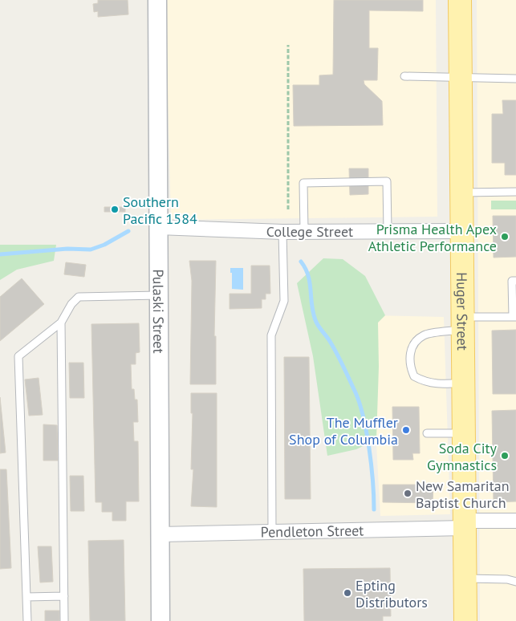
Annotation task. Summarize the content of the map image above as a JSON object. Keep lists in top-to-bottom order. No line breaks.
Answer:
{"streets":{"main road":["Huger Street"],"street":["College Street","Pulaski Street","Pendleton Street"]},"crossings":[["College Street","Pulaski Street"],["College Street","Huger Street"],["Pulaski Street","Pendleton Street"],["Huger Street","Pendleton Street"]],"places":["Southern Pacific 1584","Prisma Health Apex Athletic Performance","The Muffler Shop of Columbia","Soda City Gymnastics","New Samaritan Baptist Church","Epting Distributors"]}
